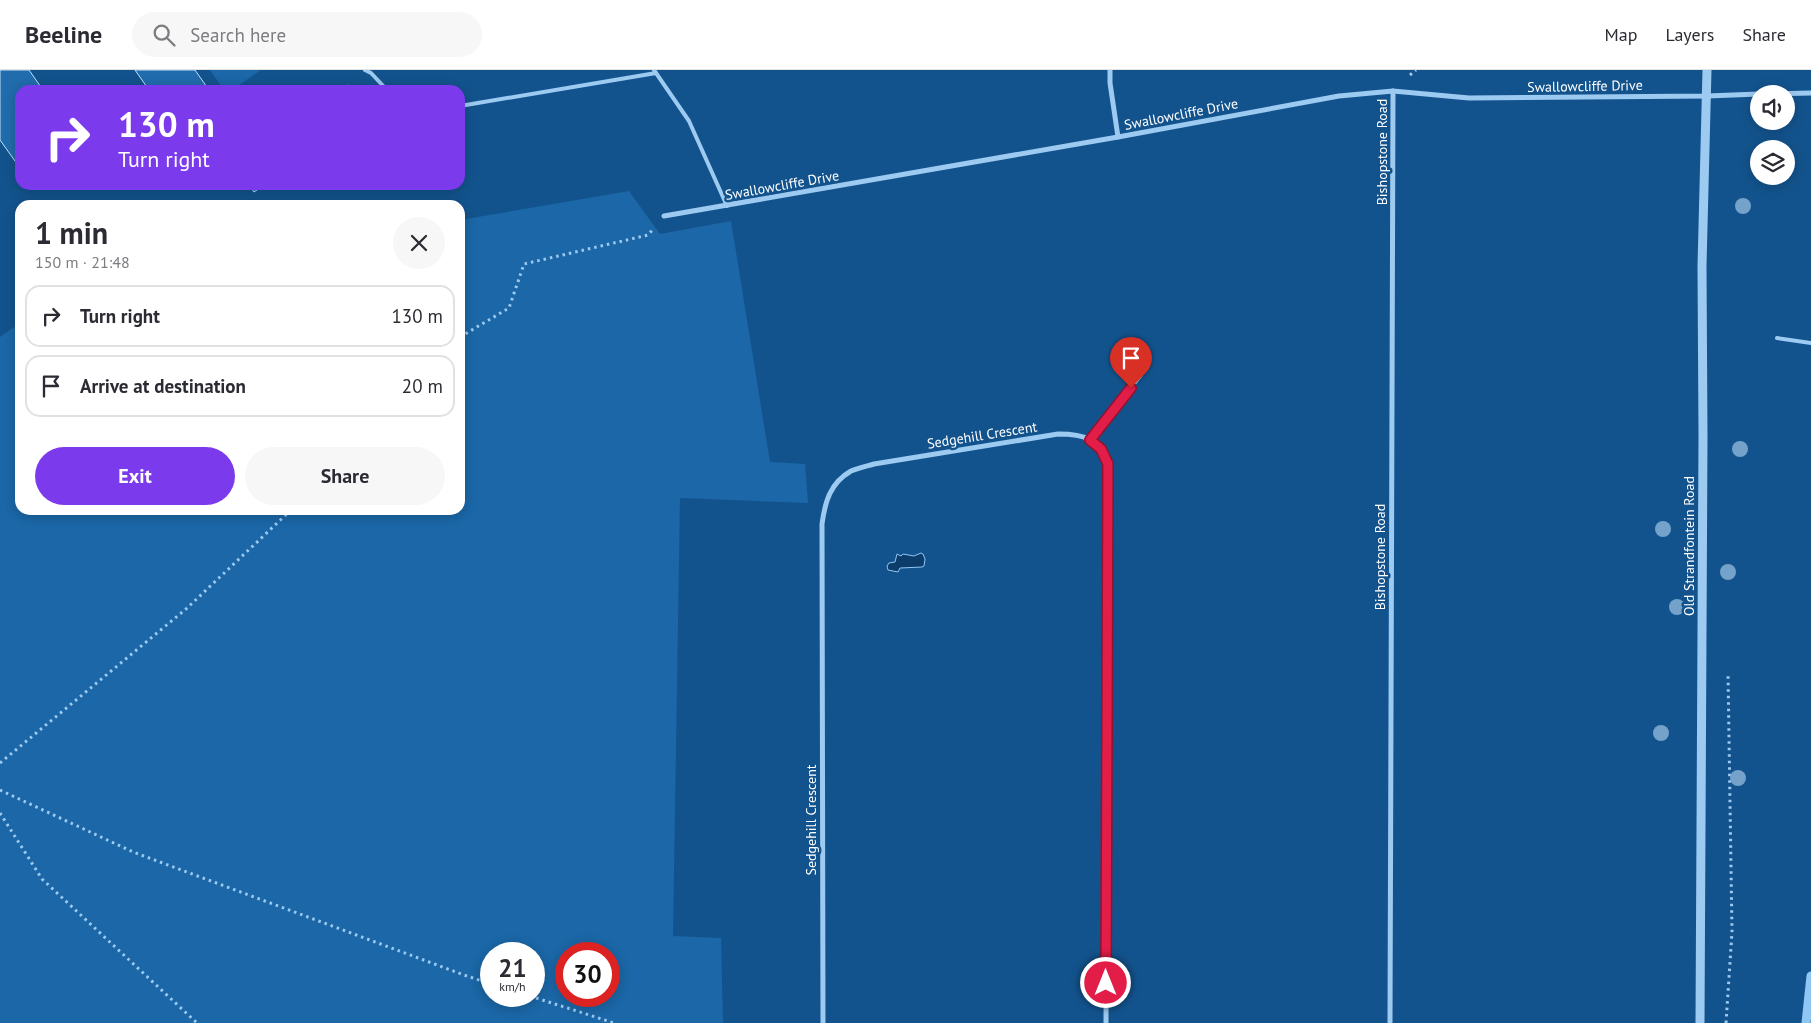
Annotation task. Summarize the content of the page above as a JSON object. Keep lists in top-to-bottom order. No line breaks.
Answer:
{"streets":{"street":["Swallowcliffe Drive","Bishopstone Road","Sedgehill Crescent","Old Strandfontein Road"]},"crossings":[["Swallowcliffe Drive","Bishopstone Road"],["Swallowcliffe Drive","Old Strandfontein Road"]],"page":{"header":"Beeline","search":"Search here","nav":["Map","Layers","Share"],"turn":["130 m","Turn right"],"heading":["1 min","150 m · 21:48"],"list":[{"name":"Turn right","value":"130 m"},{"name":"Arrive at destination","value":"20 m"}],"buttons":["Exit","Share"],"speed":"21 km/h","limit":"30"}}
